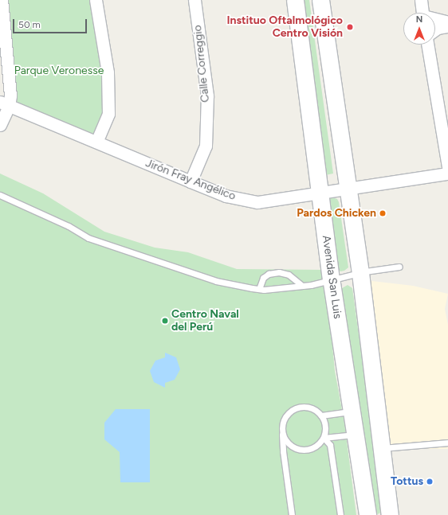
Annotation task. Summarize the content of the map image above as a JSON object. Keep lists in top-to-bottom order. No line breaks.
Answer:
{"streets":{"main road":["Avenida San Luis"],"street":["Calle Correggio","Jirón Fray Angélico"]},"crossings":[["Calle Correggio","Jirón Fray Angélico"],["Jirón Fray Angélico","Avenida San Luis"]],"parks":["Parque Veronesse"],"places":["Instituo Oftalmológico Centro Visión","Pardos Chicken","Centro Naval del Perú","Tottus"],"scale_bar":"50 m","north":"top"}
